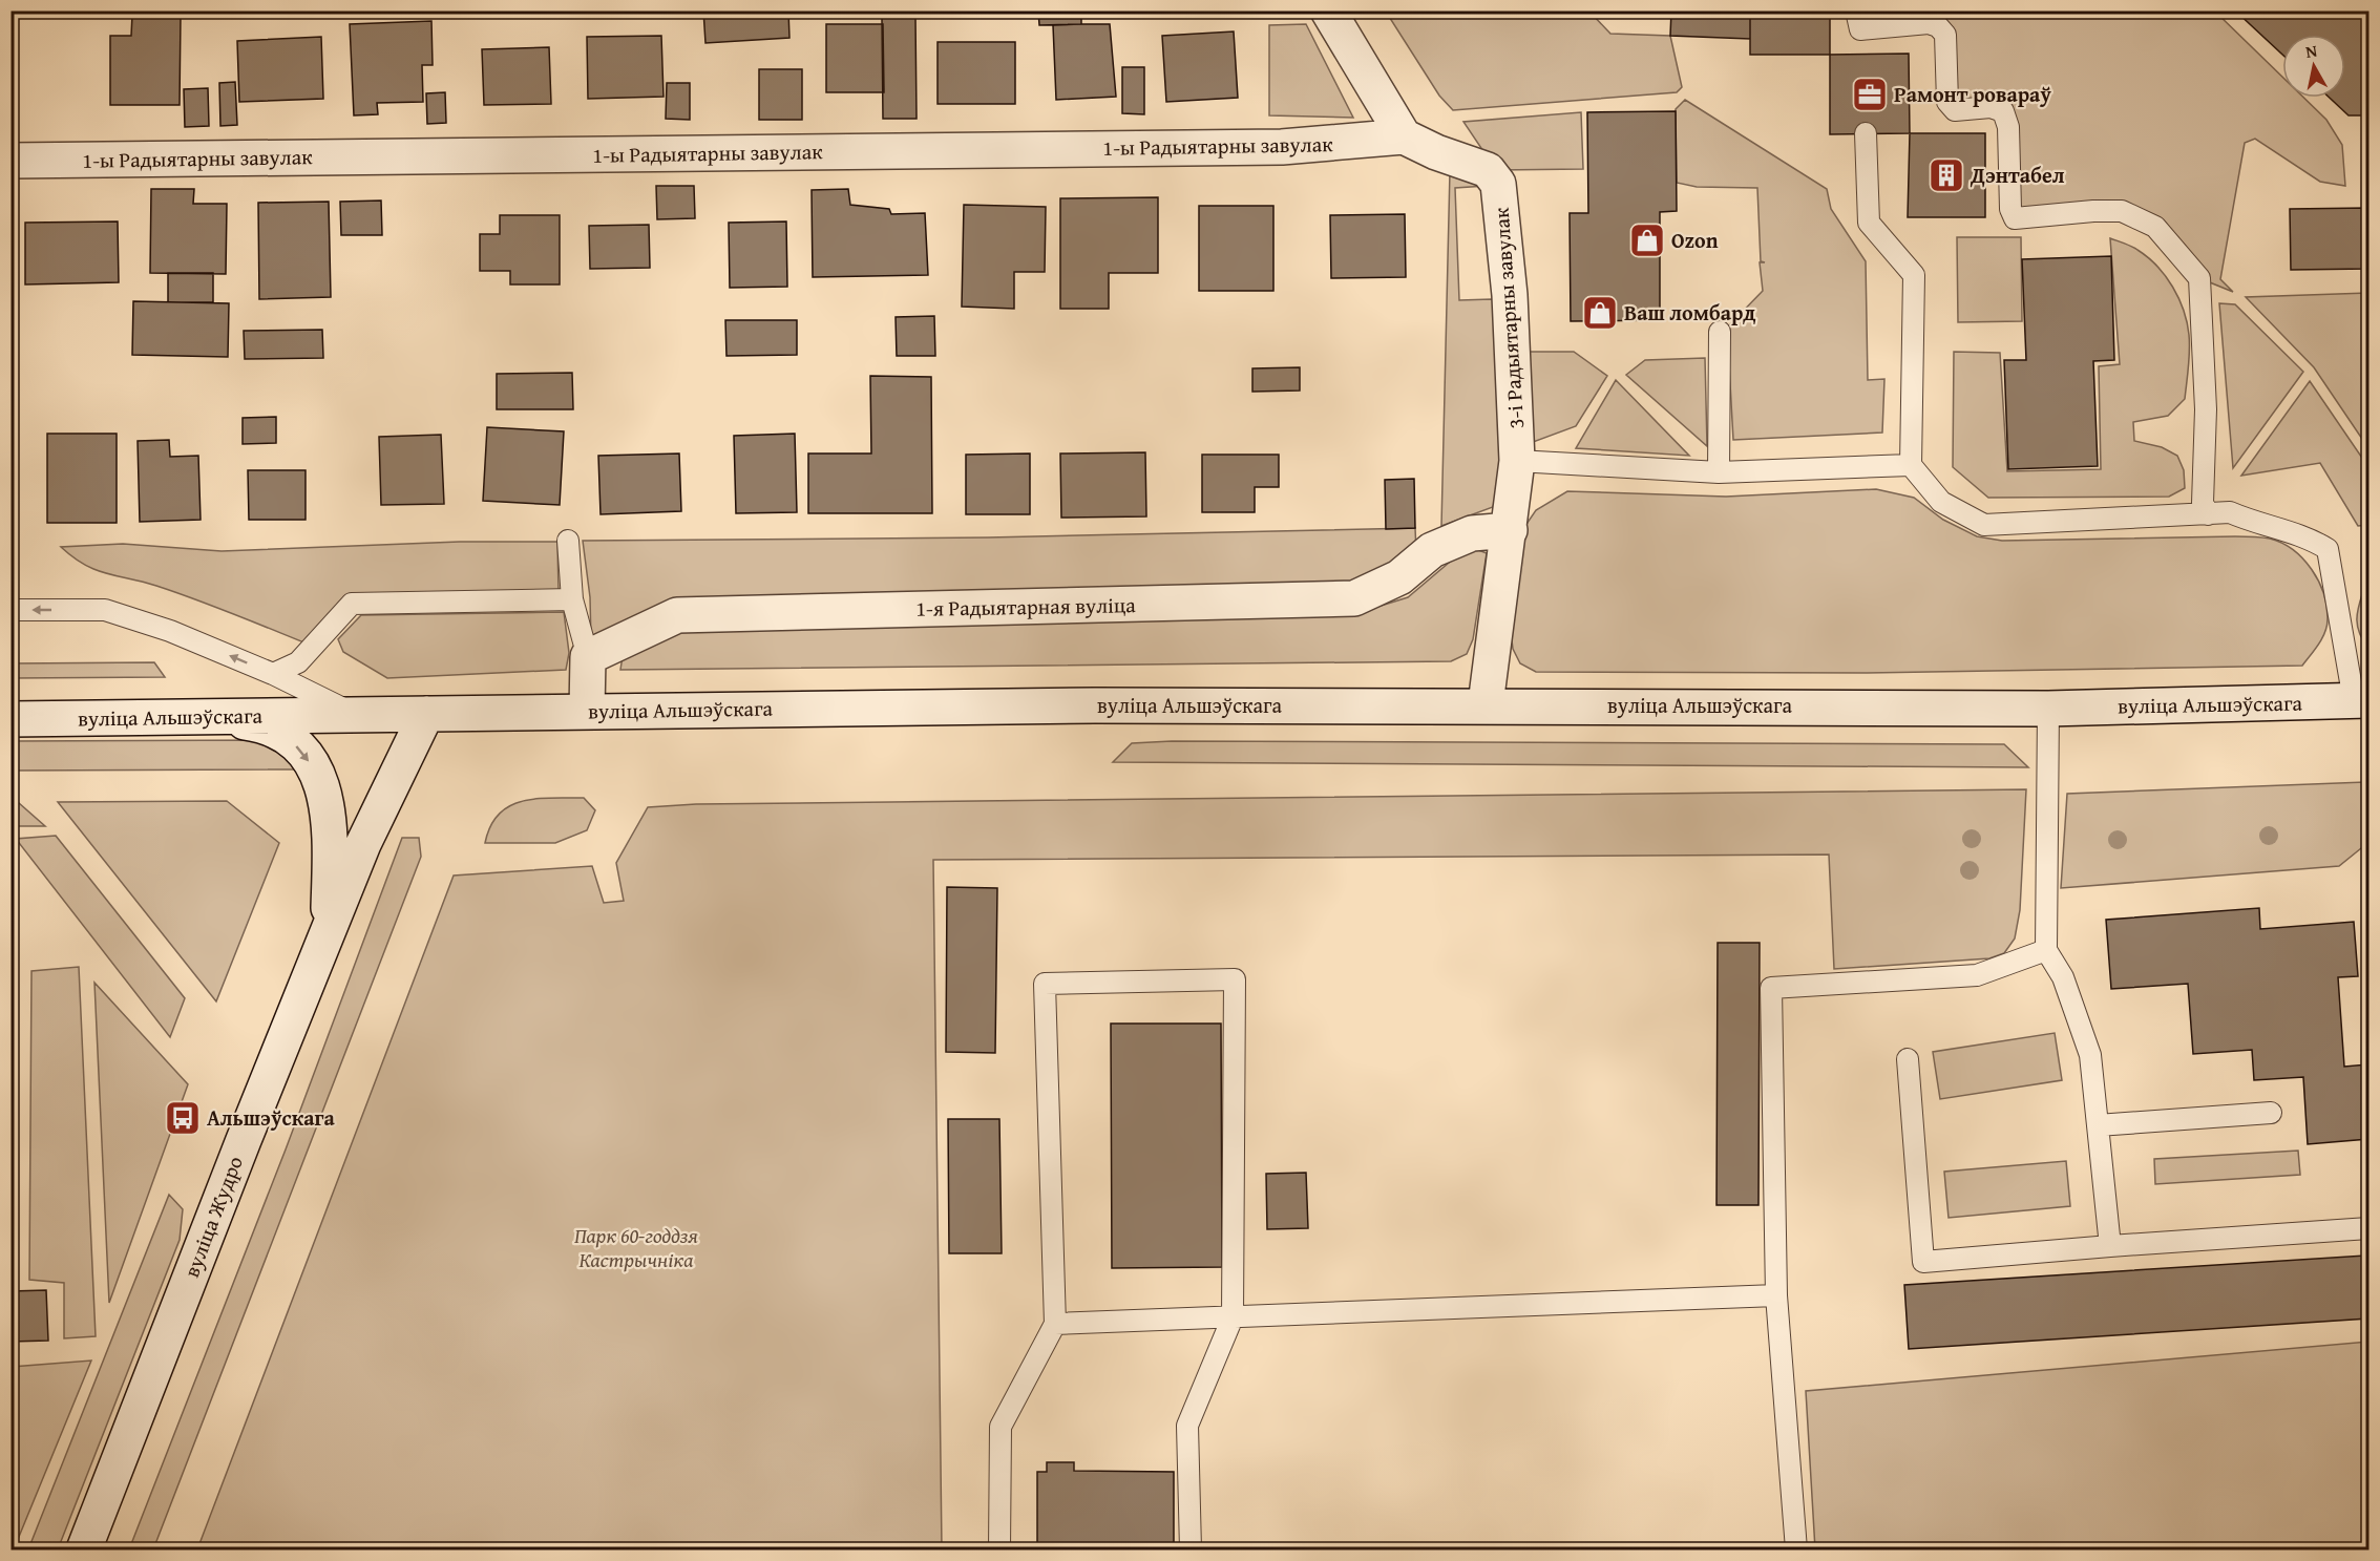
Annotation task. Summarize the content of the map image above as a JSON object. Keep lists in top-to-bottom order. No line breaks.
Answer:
{"streets":{"main road":["1-ы Радыятарны завулак","3-і Радыятарны завулак","1-я Радыятарная вуліца","вуліца Альшэўскага","вуліца Жудро"]},"crossings":[["1-ы Радыятарны завулак","3-і Радыятарны завулак"],["3-і Радыятарны завулак","1-я Радыятарная вуліца"],["3-і Радыятарны завулак","вуліца Альшэўскага"],["вуліца Альшэўскага","вуліца Жудро"]],"parks":["Парк 60-годдзя Кастрычніка"],"places":{"office":["Рамонт ровараў"],"building":["Дэнтабел"],"shop":["Ozon","Ваш ломбард"],"bus stop":["Альшэўскага"]},"north":"top"}
